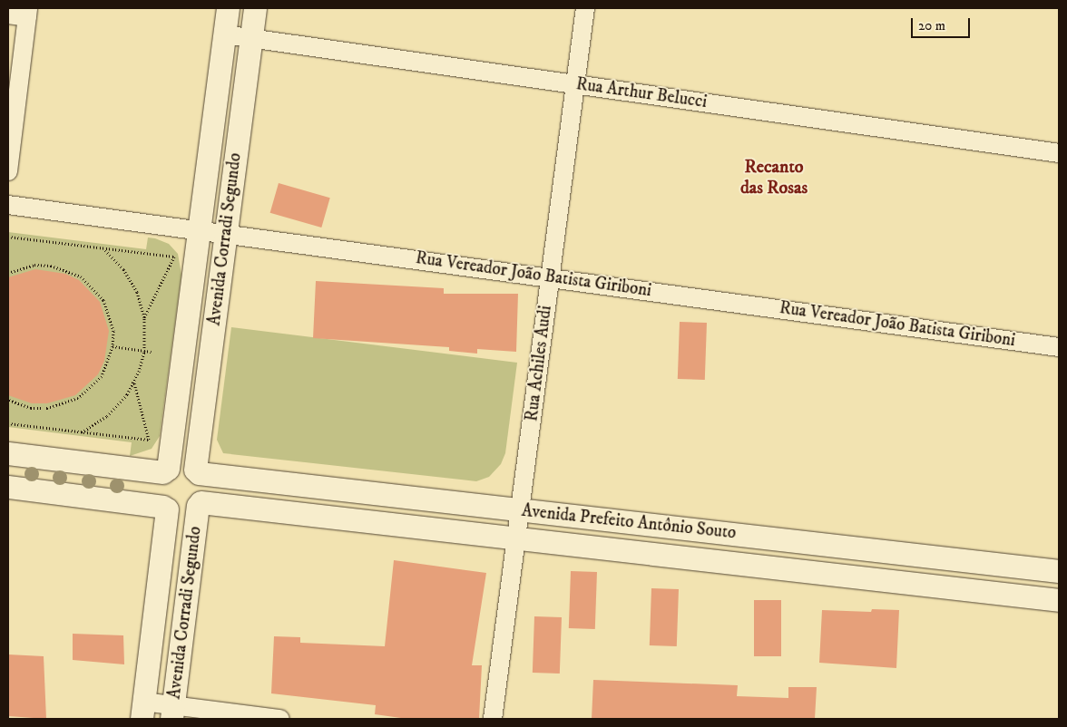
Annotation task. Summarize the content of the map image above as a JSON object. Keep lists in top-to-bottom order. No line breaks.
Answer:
{"streets":{"street":["Rua Arthur Belucci","Avenida Corradi Segundo","Rua Vereador João Batista Giriboni","Rua Achiles Audi","Avenida Prefeito Antônio Souto"]},"crossings":[["Rua Arthur Belucci","Avenida Corradi Segundo"],["Rua Arthur Belucci","Rua Achiles Audi"],["Avenida Corradi Segundo","Rua Vereador João Batista Giriboni"],["Avenida Corradi Segundo","Avenida Prefeito Antônio Souto"],["Rua Vereador João Batista Giriboni","Rua Achiles Audi"],["Rua Achiles Audi","Avenida Prefeito Antônio Souto"]],"districts":["Recanto das Rosas"],"scale_bar":"20 m"}
